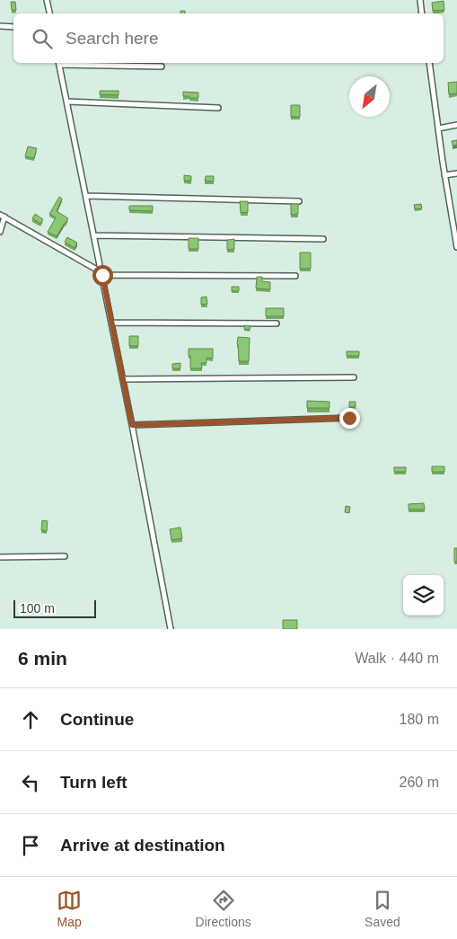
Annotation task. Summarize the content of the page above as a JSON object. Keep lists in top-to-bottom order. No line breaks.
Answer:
{"scale_bar":"100 m","north":"bottom left","page":{"search":"Search here","scale":"100 m","heading":["6 min","Walk · 440 m"],"list":[["Continue","180 m"],["Turn left","260 m"],"Arrive at destination"],"nav":["Map","Directions","Saved"]}}
